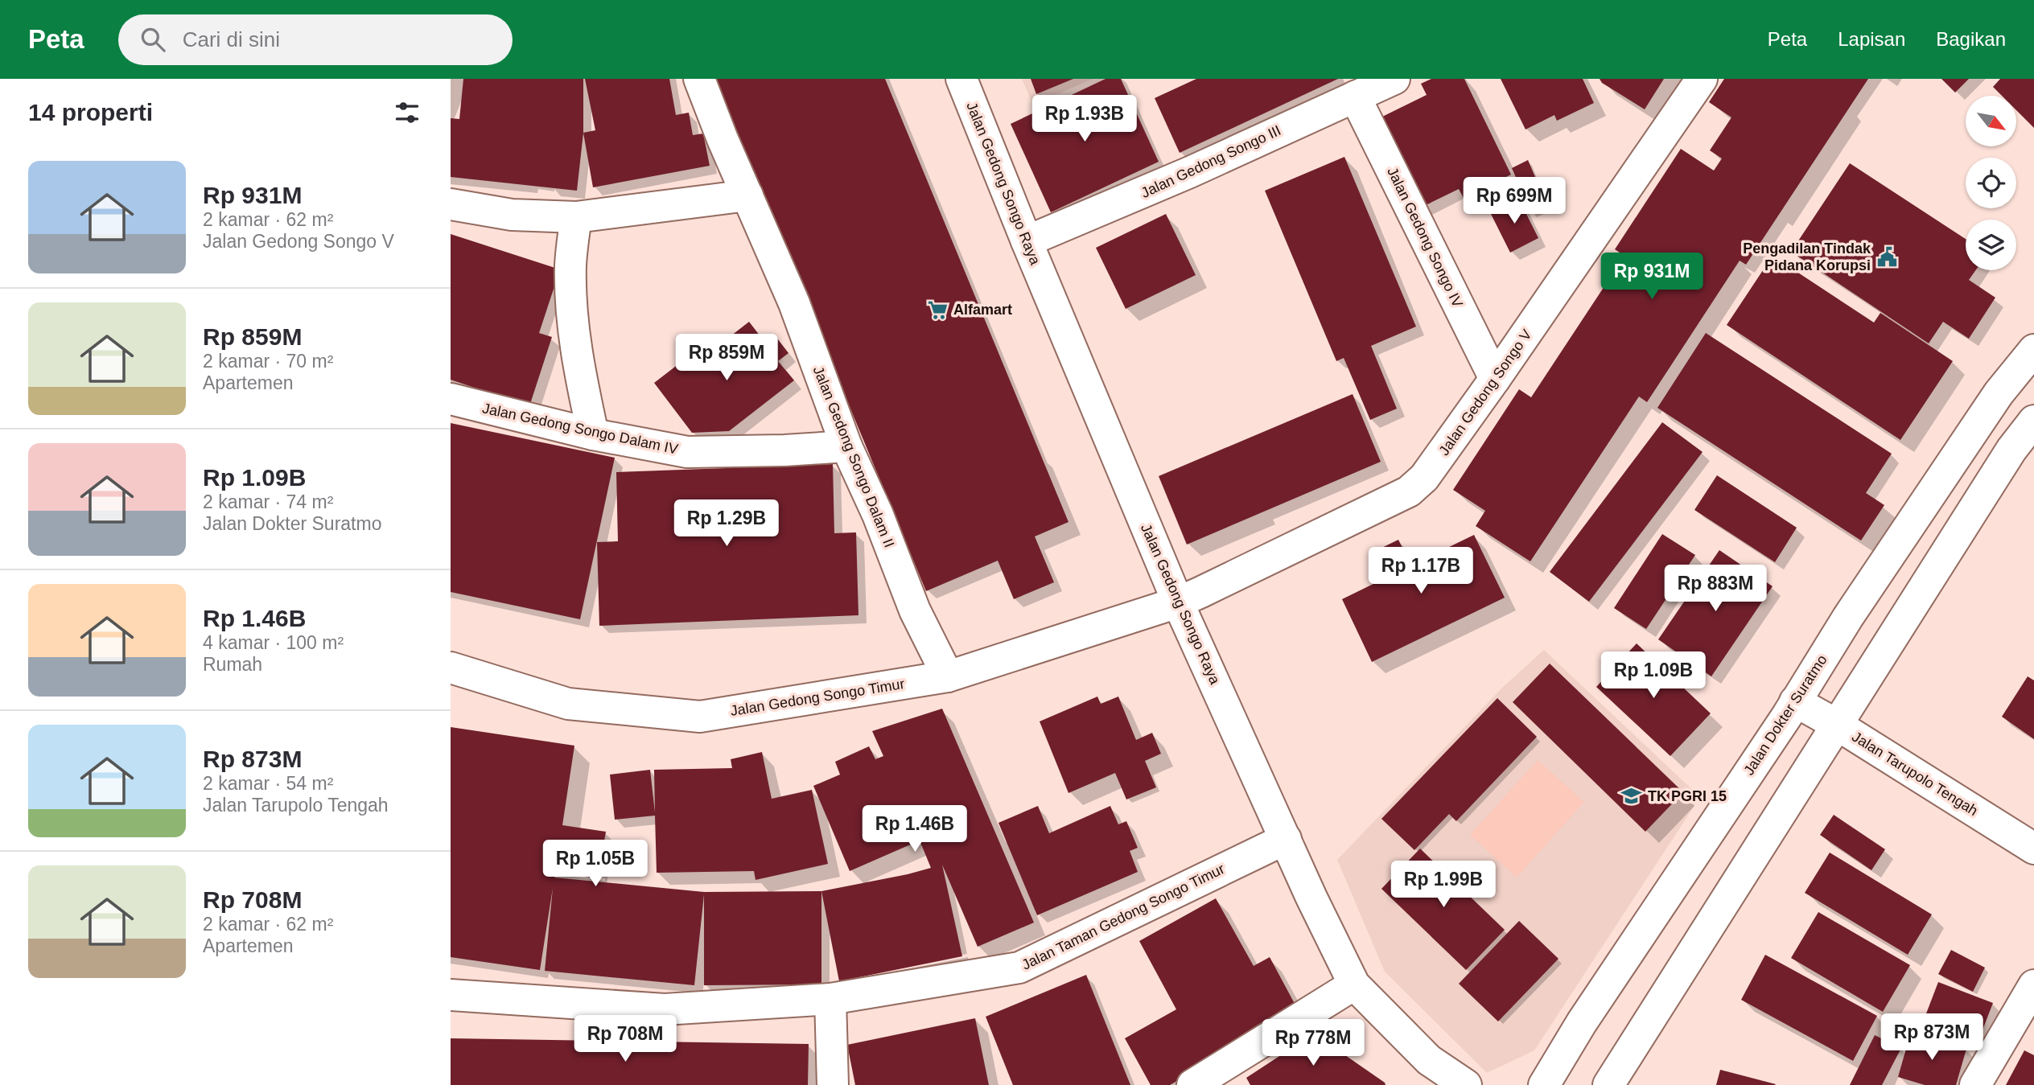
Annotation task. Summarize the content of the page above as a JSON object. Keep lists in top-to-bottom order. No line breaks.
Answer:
{"streets":{"street":["Jalan Gedong Songo III","Jalan Gedong Songo Raya","Jalan Gedong Songo IV","Jalan Gedong Songo V","Jalan Gedong Songo Dalam IV","Jalan Gedong Songo Dalam II","Jalan Gedong Songo Timur","Jalan Dokter Suratmo","Jalan Tarupolo Tengah","Jalan Taman Gedong Songo Timur"]},"crossings":[["Jalan Gedong Songo III","Jalan Gedong Songo Raya"],["Jalan Gedong Songo III","Jalan Gedong Songo IV"],["Jalan Gedong Songo Raya","Jalan Gedong Songo V"],["Jalan Gedong Songo Raya","Jalan Gedong Songo Timur"],["Jalan Gedong Songo Raya","Jalan Taman Gedong Songo Timur"],["Jalan Gedong Songo IV","Jalan Gedong Songo V"],["Jalan Gedong Songo V","Jalan Gedong Songo Timur"],["Jalan Gedong Songo Dalam IV","Jalan Gedong Songo Dalam II"],["Jalan Gedong Songo Dalam II","Jalan Gedong Songo Timur"],["Jalan Dokter Suratmo","Jalan Tarupolo Tengah"]],"places":{"public building":["Pengadilan Tindak Pidana Korupsi"],"supermarket":["Alfamart"],"school or university":["TK PGRI 15"]},"north":"bottom right","page":{"header":"Peta","search":"Cari di sini","nav":["Peta","Lapisan","Bagikan"],"heading":"14 properti","price":["Rp 1.93B","Rp 699M","Rp 931M","Rp 859M","Rp 1.29B","Rp 1.17B","Rp 883M","Rp 1.09B","Rp 1.46B","Rp 1.05B","Rp 1.99B","Rp 873M","Rp 708M","Rp 778M"],"list":[{"name":"Rp 931M","note":"2 kamar · 62 m² · Jalan Gedong Songo V"},{"name":"Rp 859M","note":"2 kamar · 70 m² · Apartemen"},{"name":"Rp 1.09B","note":"2 kamar · 74 m² · Jalan Dokter Suratmo"},{"name":"Rp 1.46B","note":"4 kamar · 100 m² · Rumah"},{"name":"Rp 873M","note":"2 kamar · 54 m² · Jalan Tarupolo Tengah"},{"name":"Rp 708M","note":"2 kamar · 62 m² · Apartemen"}]}}
